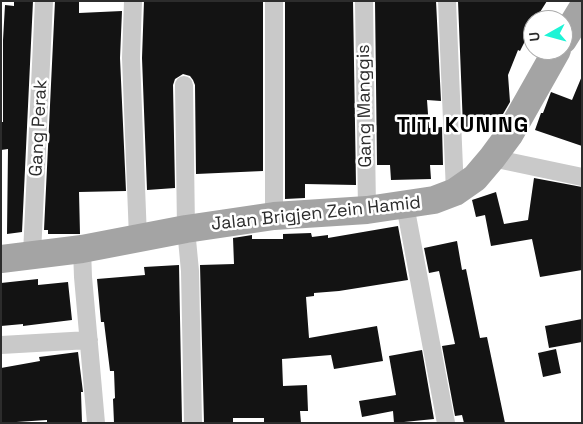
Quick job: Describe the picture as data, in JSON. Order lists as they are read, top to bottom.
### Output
{
  "streets": {
    "main road": ["Jalan Brigjen Zein Hamid"],
    "street": ["Gang Manggis", "Gang Perak"]
  },
  "crossings": [
    ["Gang Manggis", "Jalan Brigjen Zein Hamid"],
    ["Gang Perak", "Jalan Brigjen Zein Hamid"]
  ],
  "districts": ["TITI KUNING"],
  "north": "left"
}
